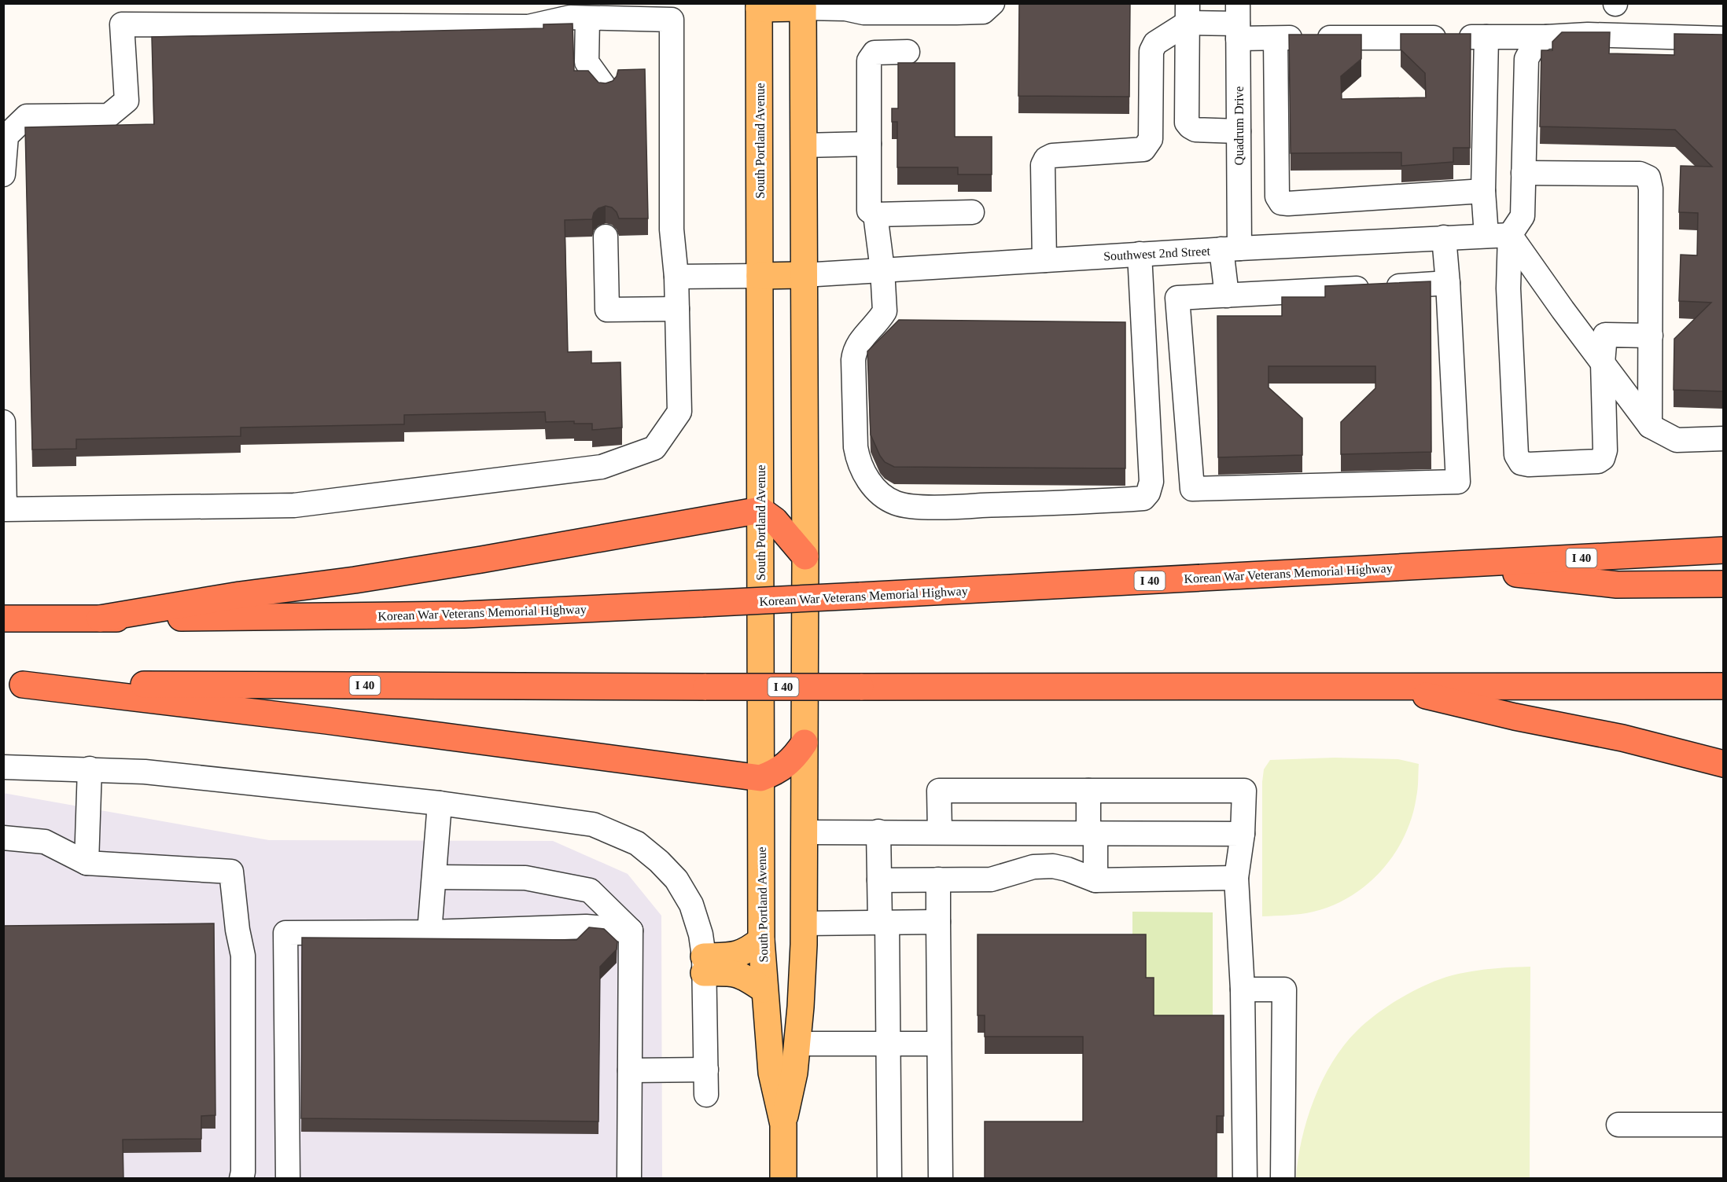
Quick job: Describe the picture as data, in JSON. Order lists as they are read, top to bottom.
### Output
{
  "streets": {
    "highway": ["I 40", "Korean War Veterans Memorial Highway"],
    "main road": ["South Portland Avenue"],
    "street": ["Quadrum Drive", "Southwest 2nd Street"]
  },
  "crossings": [
    ["Quadrum Drive", "Southwest 2nd Street"],
    ["South Portland Avenue", "Southwest 2nd Street"]
  ]
}
